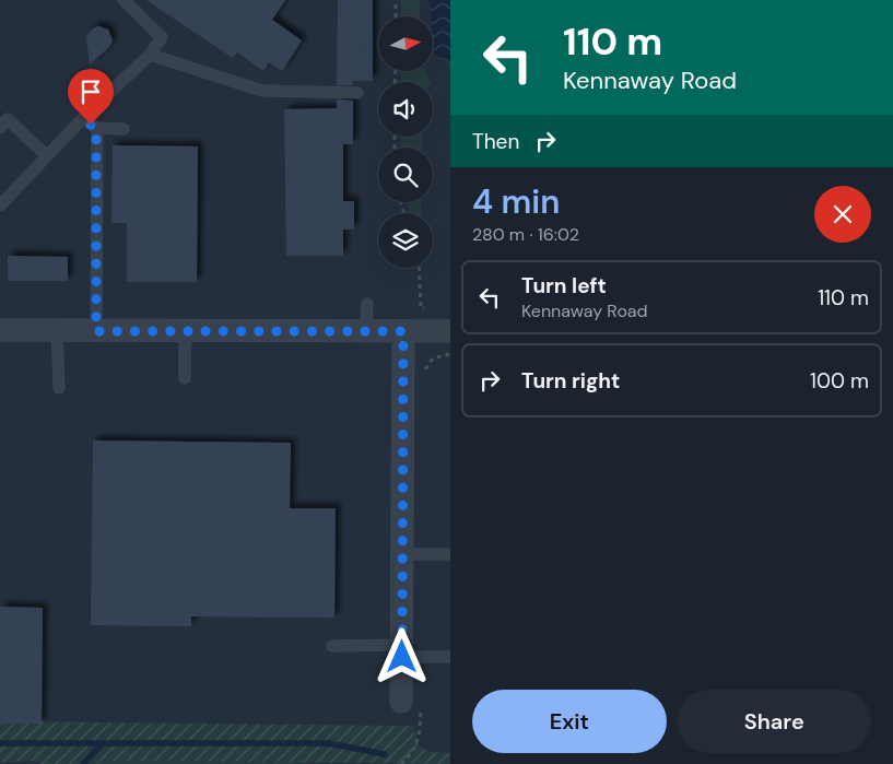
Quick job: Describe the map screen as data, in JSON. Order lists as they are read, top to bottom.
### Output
{
  "north": "right",
  "page": {
    "turn": ["110 m", "Kennaway Road"],
    "then": "Then",
    "heading": ["4 min", "280 m · 16:02"],
    "list": [
      {
        "name": "Turn left",
        "note": "Kennaway Road",
        "value": "110 m"
      },
      {
        "name": "Turn right",
        "value": "100 m"
      }
    ],
    "buttons": ["Exit", "Share"]
  }
}
